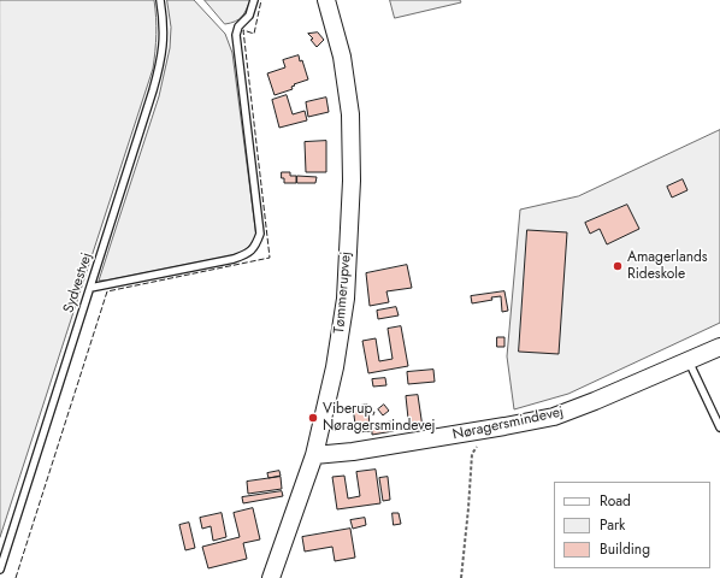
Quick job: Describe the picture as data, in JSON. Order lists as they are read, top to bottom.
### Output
{
  "streets": {
    "street": ["Tømmerupvej", "Nøragersmindevej"],
    "lane": ["Sydvestvej"]
  },
  "crossings": [
    ["Tømmerupvej", "Nøragersmindevej"]
  ],
  "places": ["Amagerlands Rideskole", "Viberup, Nøragersmindevej"],
  "legend": ["Road", "Park", "Building"]
}
